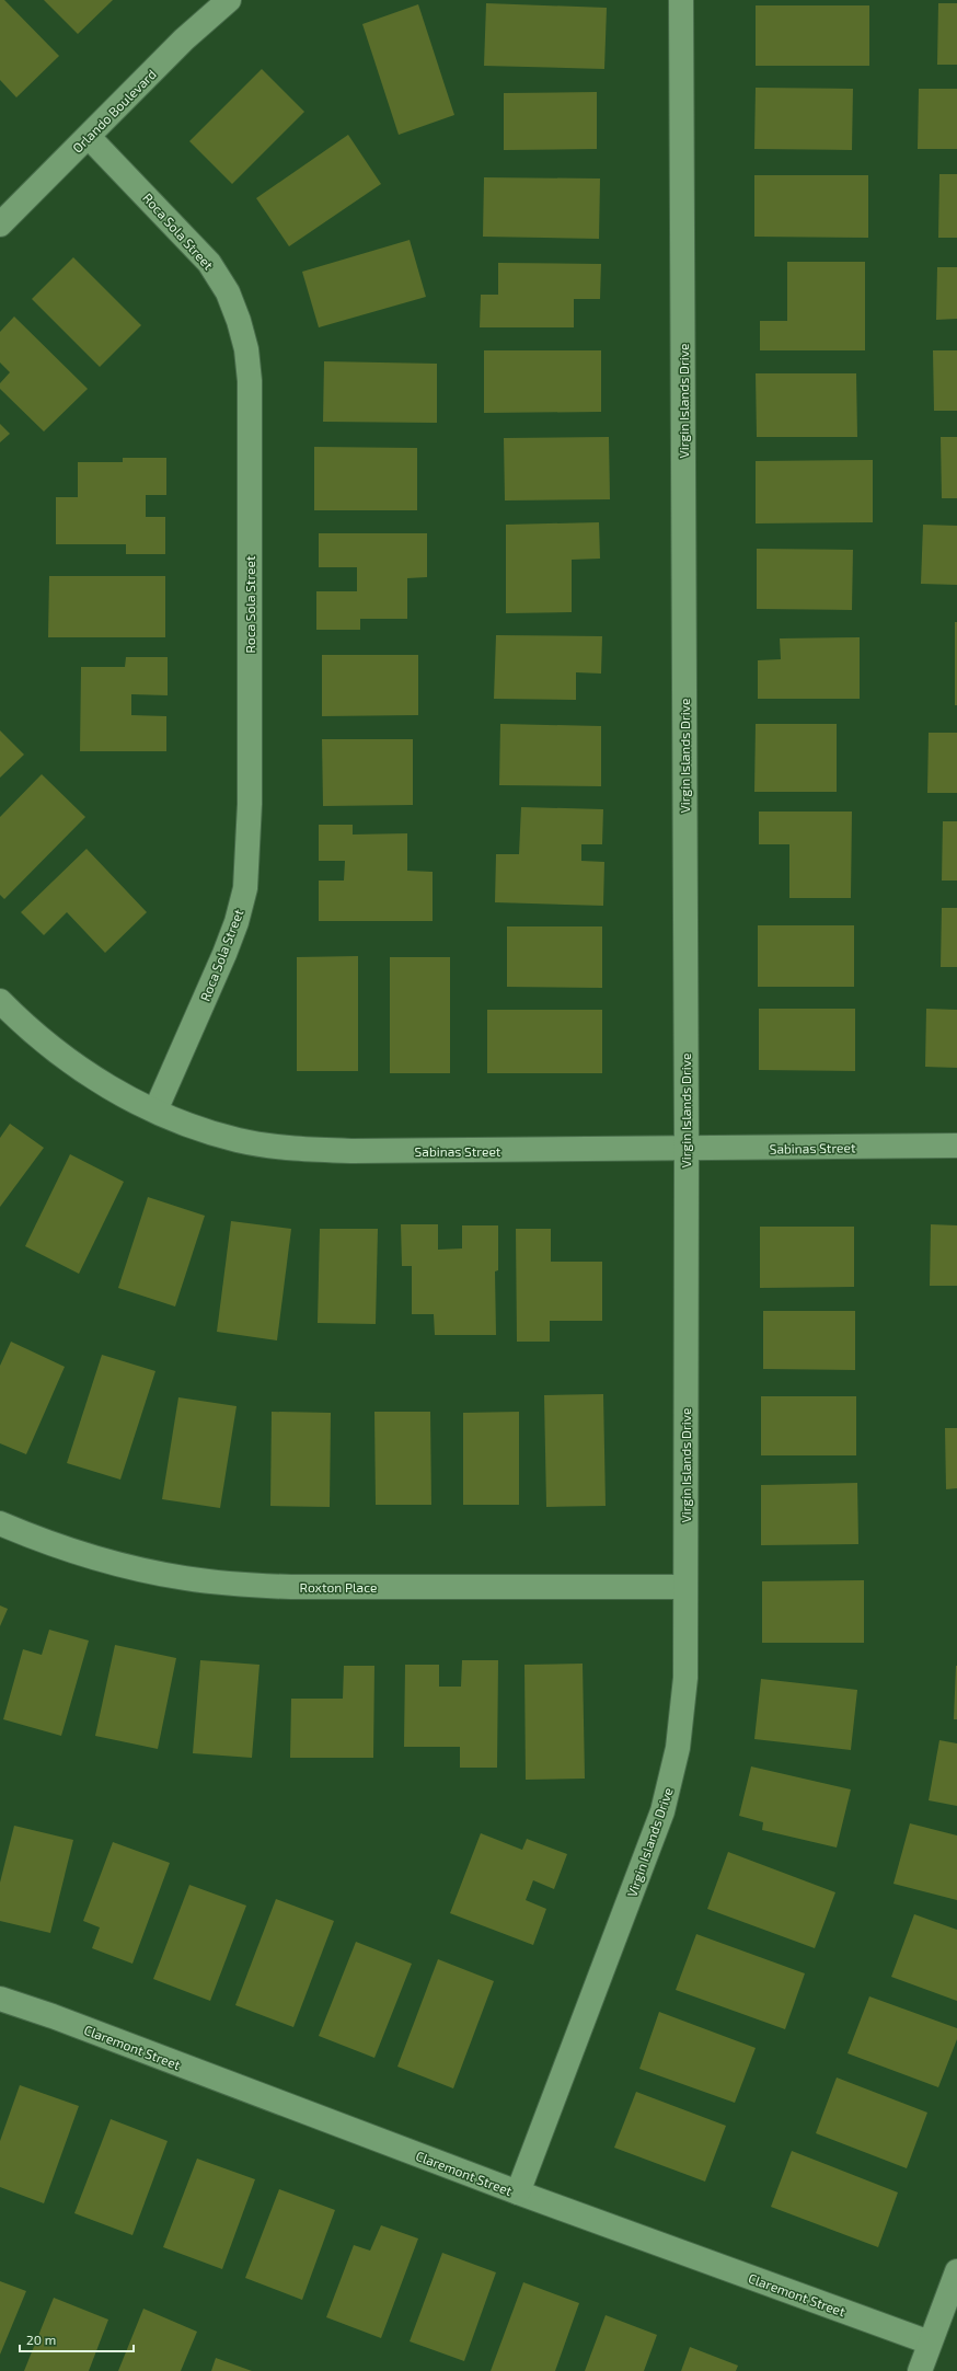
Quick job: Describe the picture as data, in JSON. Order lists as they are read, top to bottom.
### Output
{
  "streets": {
    "street": [
      "Orlando Boulevard",
      "Roca Sola Street",
      "Virgin Islands Drive",
      "Sabinas Street",
      "Roxton Place",
      "Claremont Street"
    ]
  },
  "crossings": [
    ["Orlando Boulevard", "Roca Sola Street"],
    ["Roca Sola Street", "Sabinas Street"],
    ["Virgin Islands Drive", "Sabinas Street"],
    ["Virgin Islands Drive", "Roxton Place"],
    ["Virgin Islands Drive", "Claremont Street"]
  ],
  "scale_bar": "20 m"
}
